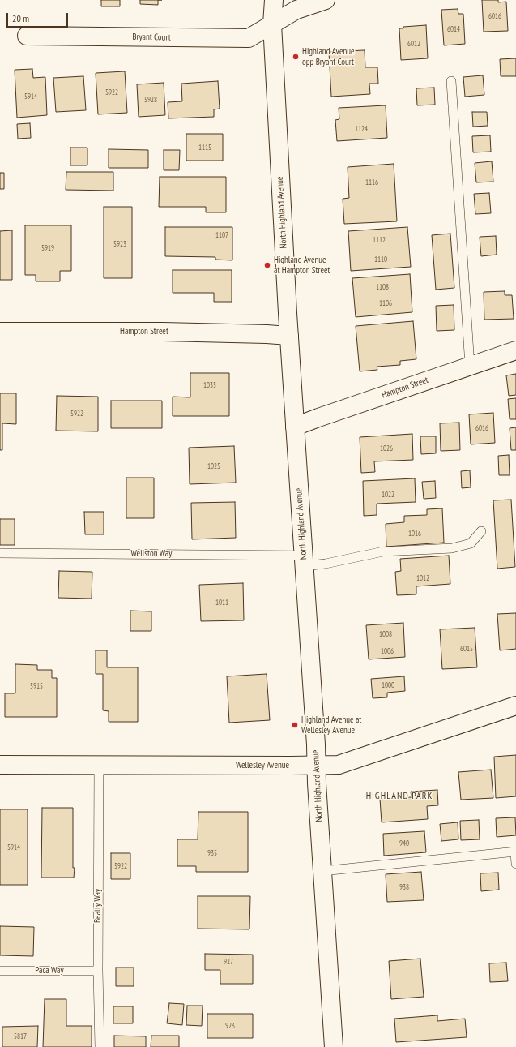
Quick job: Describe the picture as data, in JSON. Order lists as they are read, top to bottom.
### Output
{
  "streets": {
    "street": [
      "Bryant Court",
      "North Highland Avenue",
      "Hampton Street",
      "Wellesley Avenue"
    ],
    "lane": ["Wellston Way", "Beatty Way", "Paca Way"]
  },
  "crossings": [
    ["Bryant Court", "North Highland Avenue"],
    ["North Highland Avenue", "Hampton Street"],
    ["North Highland Avenue", "Wellston Way"],
    ["North Highland Avenue", "Wellesley Avenue"],
    ["Wellesley Avenue", "Beatty Way"],
    ["Beatty Way", "Paca Way"]
  ],
  "districts": ["HIGHLAND PARK"],
  "places": ["Highland Avenue opp Bryant Court", "Highland Avenue at Hampton Street", "Highland Avenue at Wellesley Avenue"],
  "house_numbers": [
    "6016",
    "6014",
    "6012",
    "5922",
    "5914",
    "5928",
    "1124",
    "1115",
    "1116",
    "1107",
    "1112",
    "5923",
    "5919",
    "1110",
    "1108",
    "1106",
    "1035",
    "5922",
    "6016",
    "1026",
    "1025",
    "1022",
    "1016",
    "1012",
    "1011",
    "1008",
    "6015",
    "1006",
    "1000",
    "5915",
    "940",
    "5914",
    "935",
    "5922",
    "938",
    "927",
    "923",
    "5817"
  ],
  "scale_bar": "20 m"
}
